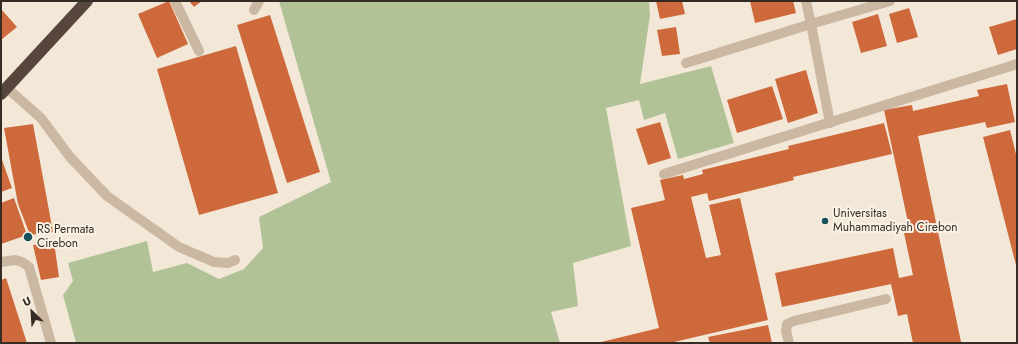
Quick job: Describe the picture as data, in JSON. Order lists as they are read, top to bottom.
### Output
{
  "places": ["Universitas Muhammadiyah Cirebon", "RS Permata Cirebon"],
  "north": "top left"
}
